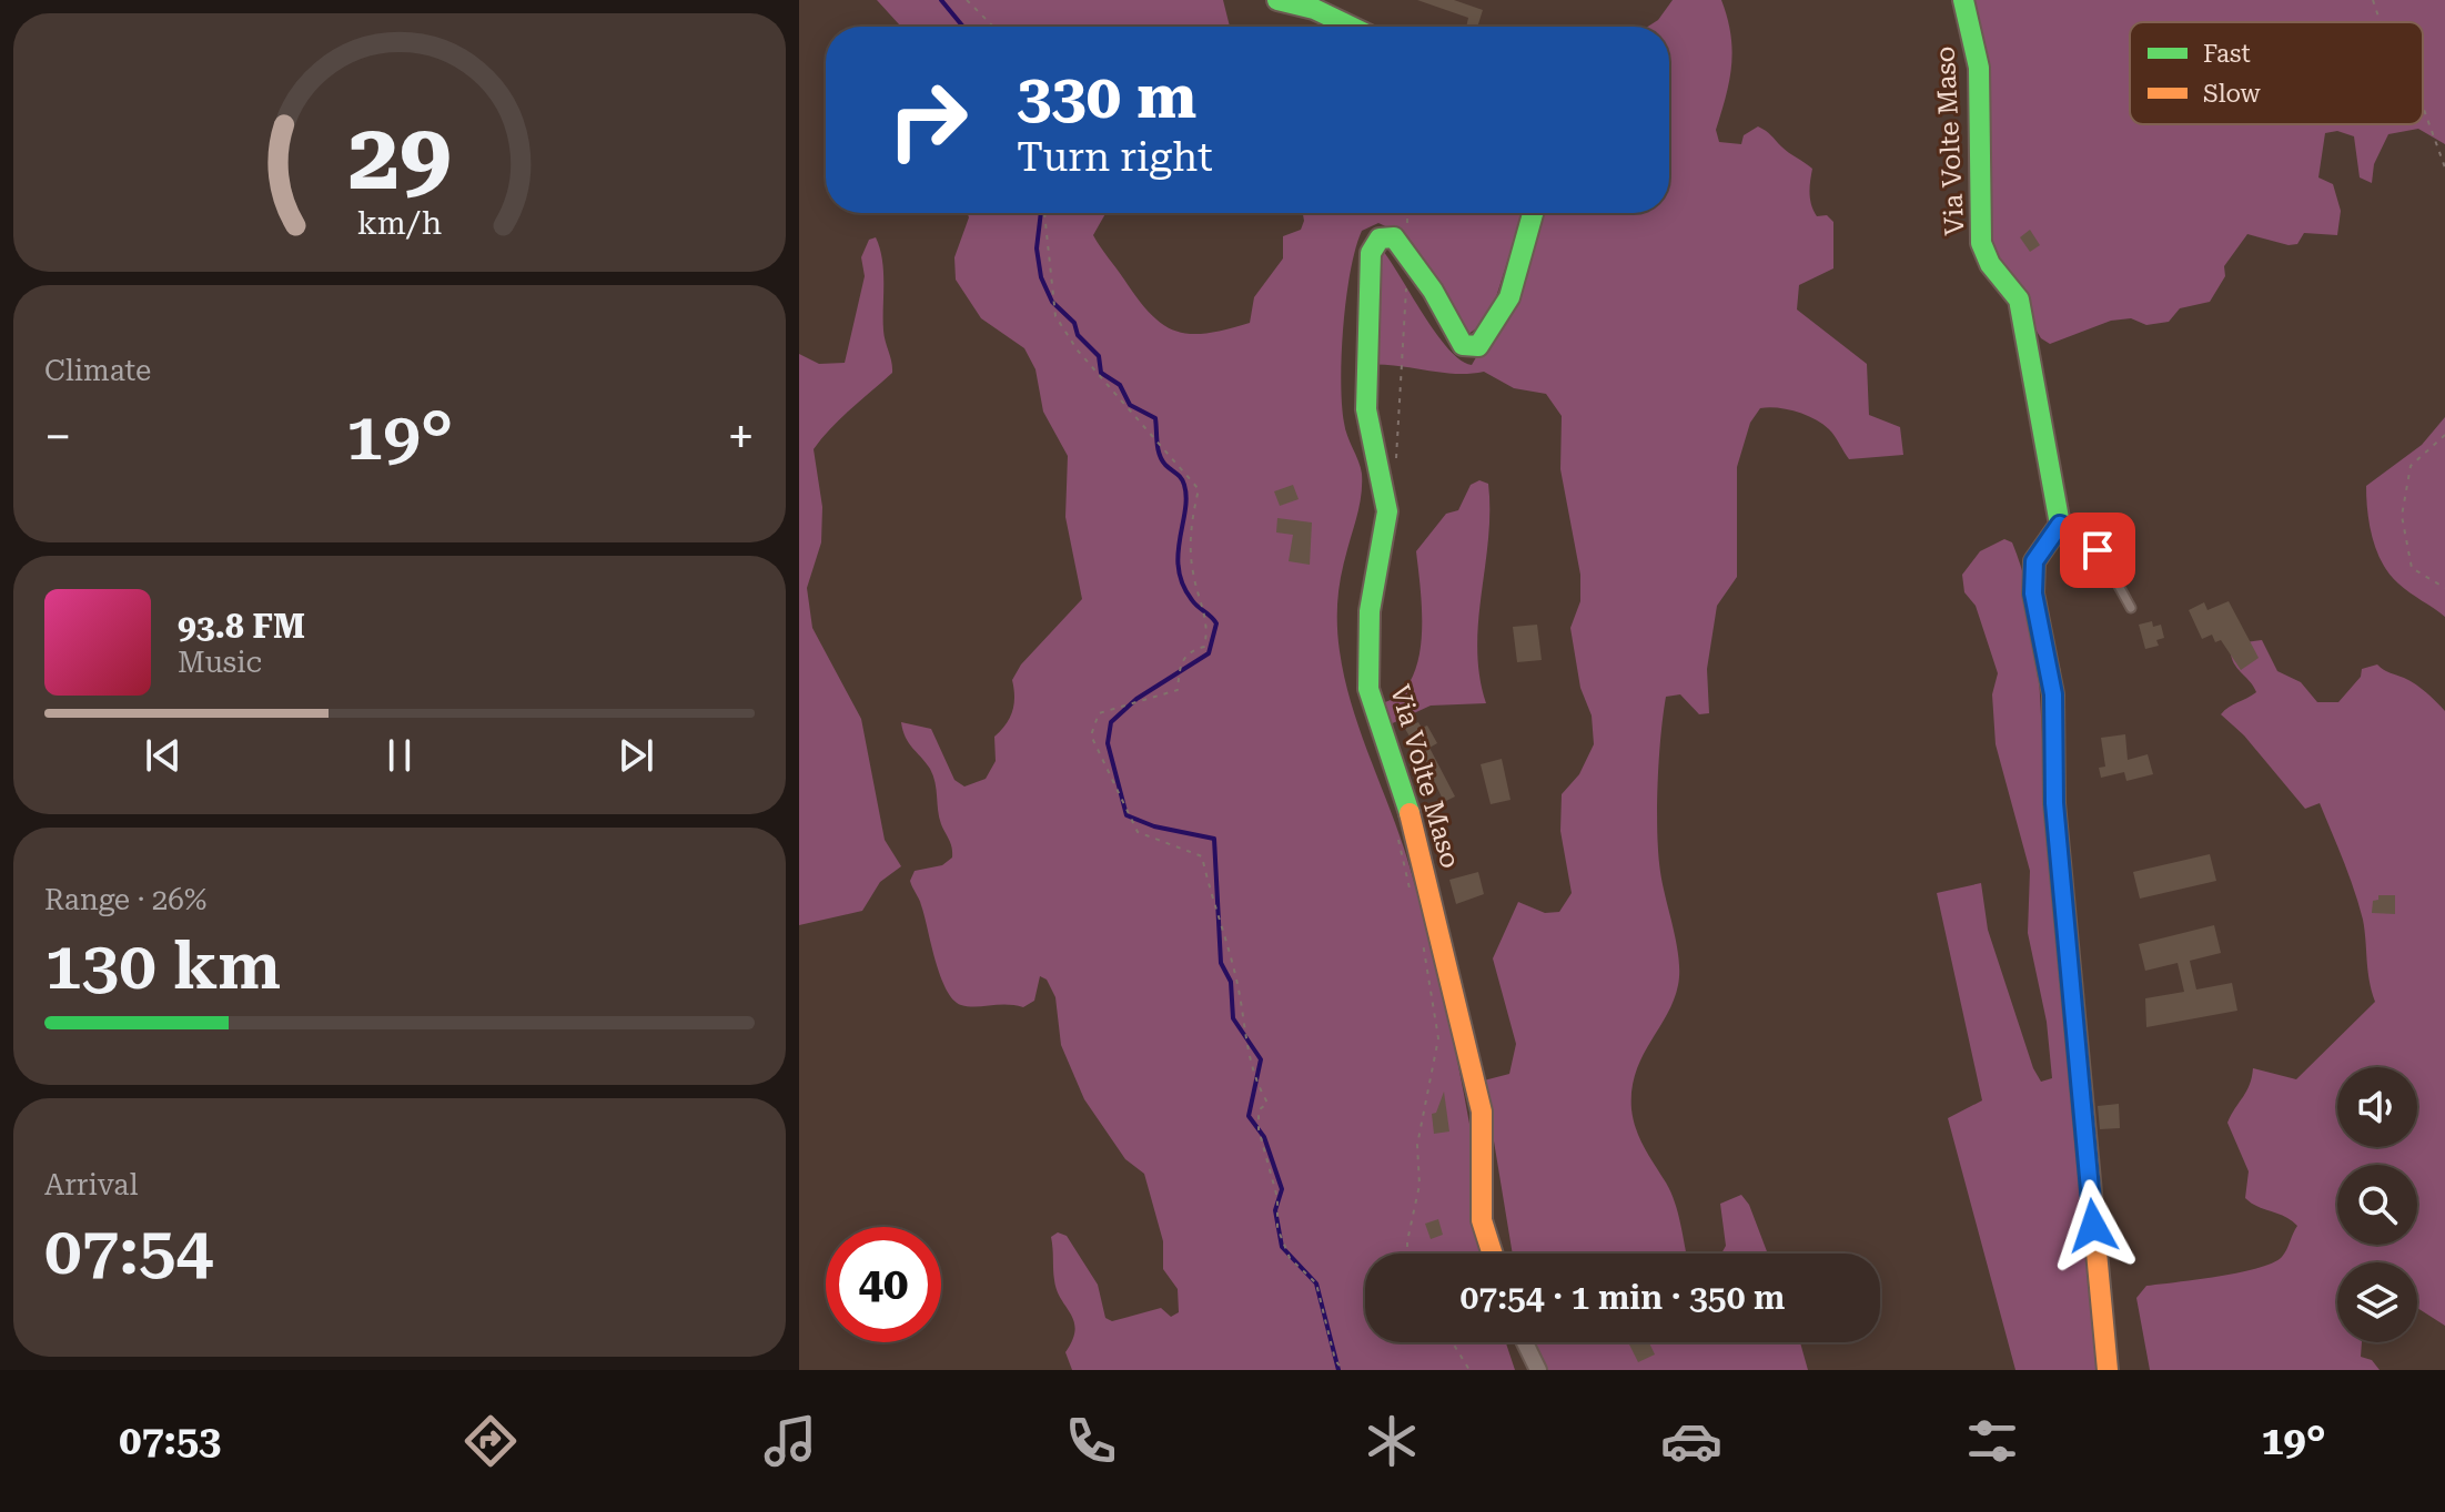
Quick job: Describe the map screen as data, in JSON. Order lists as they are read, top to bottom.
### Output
{
  "streets": {
    "street": ["Via Volte Maso"]
  },
  "legend": ["Fast", "Slow"],
  "page": {
    "turn": ["330 m", "Turn right"],
    "tile": [
      "Climate",
      ["Range · 26%", "130 km"],
      ["Arrival", "07:54"]
    ],
    "heat": ["−", "19°", "+"],
    "song": ["93.8 FM", "Music"],
    "limit": "40",
    "trip": "07:54 · 1 min · 350 m",
    "tabs": ["07:53", "19°"],
    "gauge": ["29", "km/h"]
  }
}
